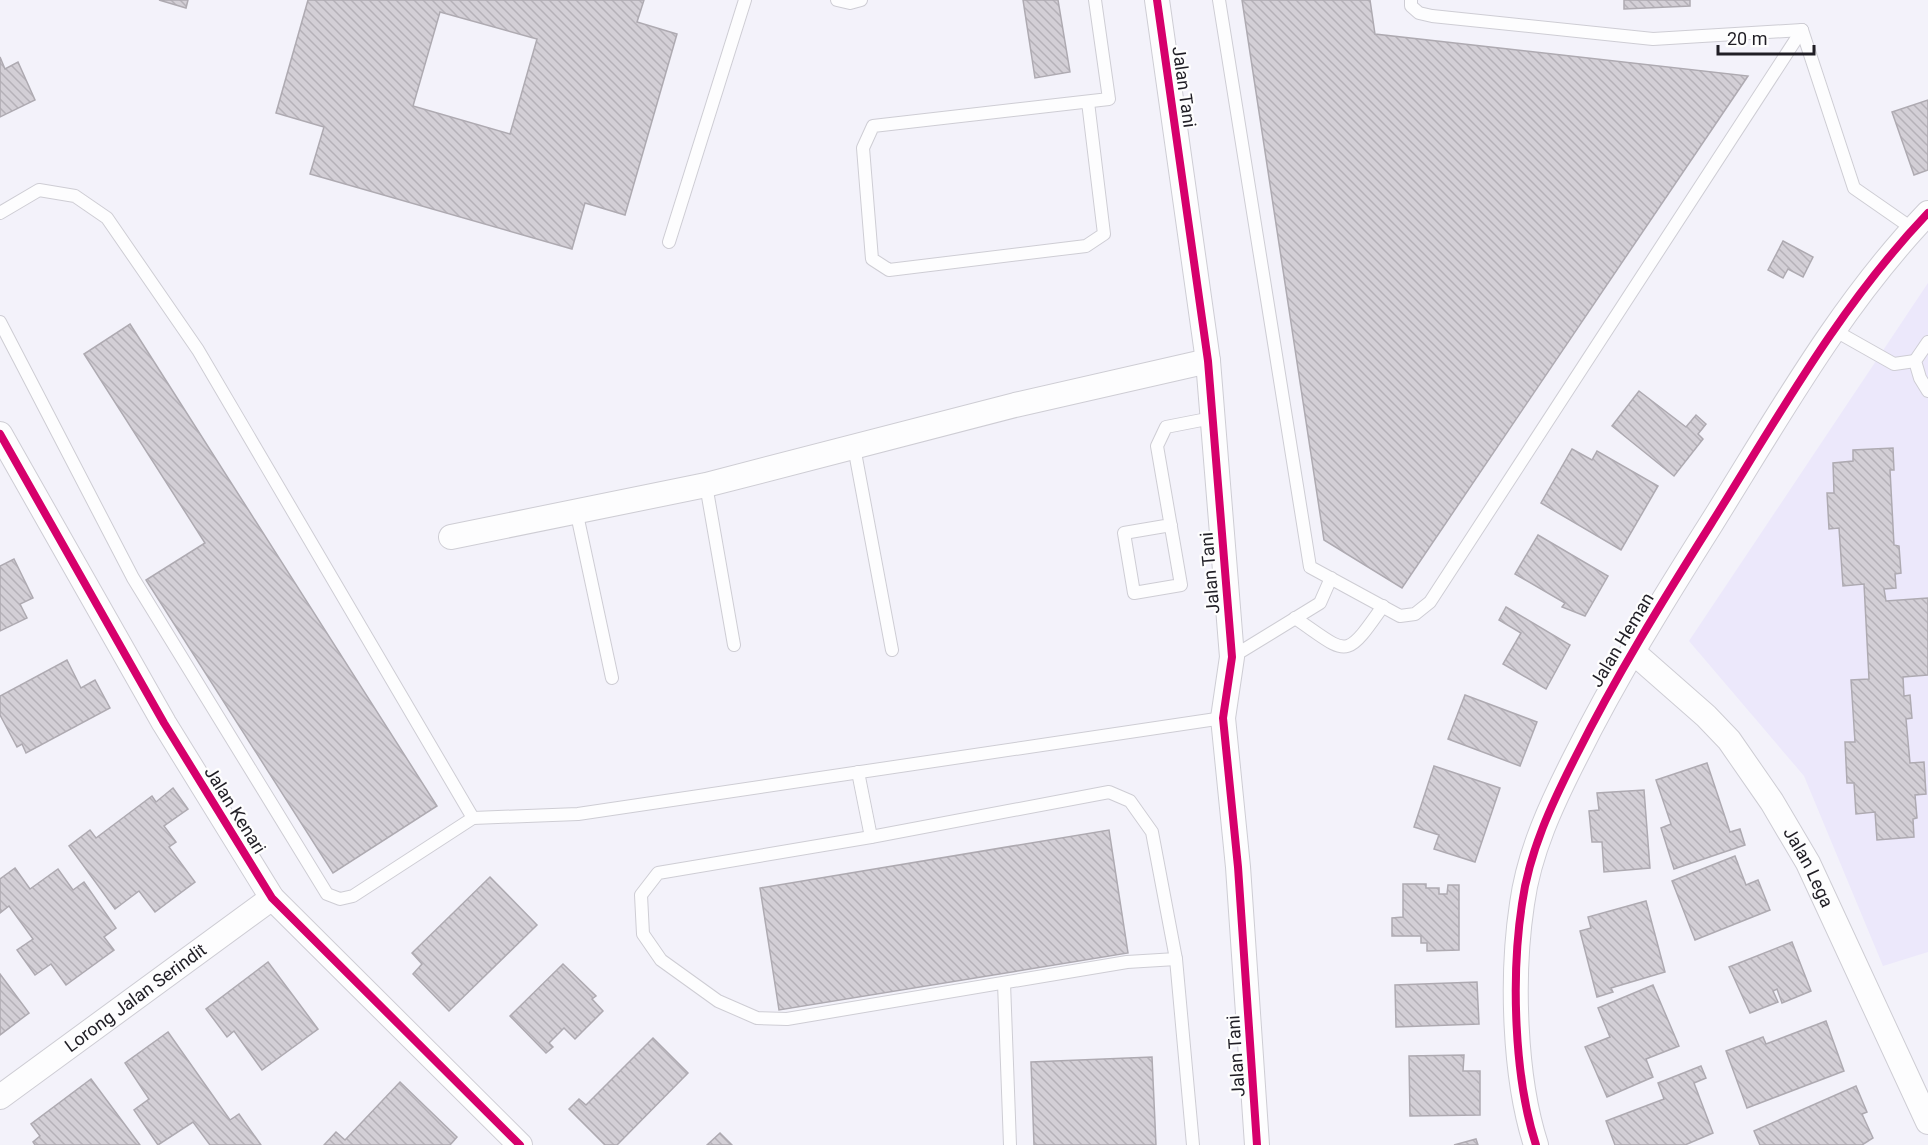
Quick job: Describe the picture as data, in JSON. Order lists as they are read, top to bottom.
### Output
{
  "streets": {
    "street": [
      "Jalan Tani",
      "Jalan Heman",
      "Jalan Kenari",
      "Jalan Lega",
      "Lorong Jalan Serindit"
    ]
  },
  "crossings": [
    ["Jalan Heman", "Jalan Lega"],
    ["Jalan Kenari", "Lorong Jalan Serindit"]
  ],
  "scale_bar": "20 m"
}
